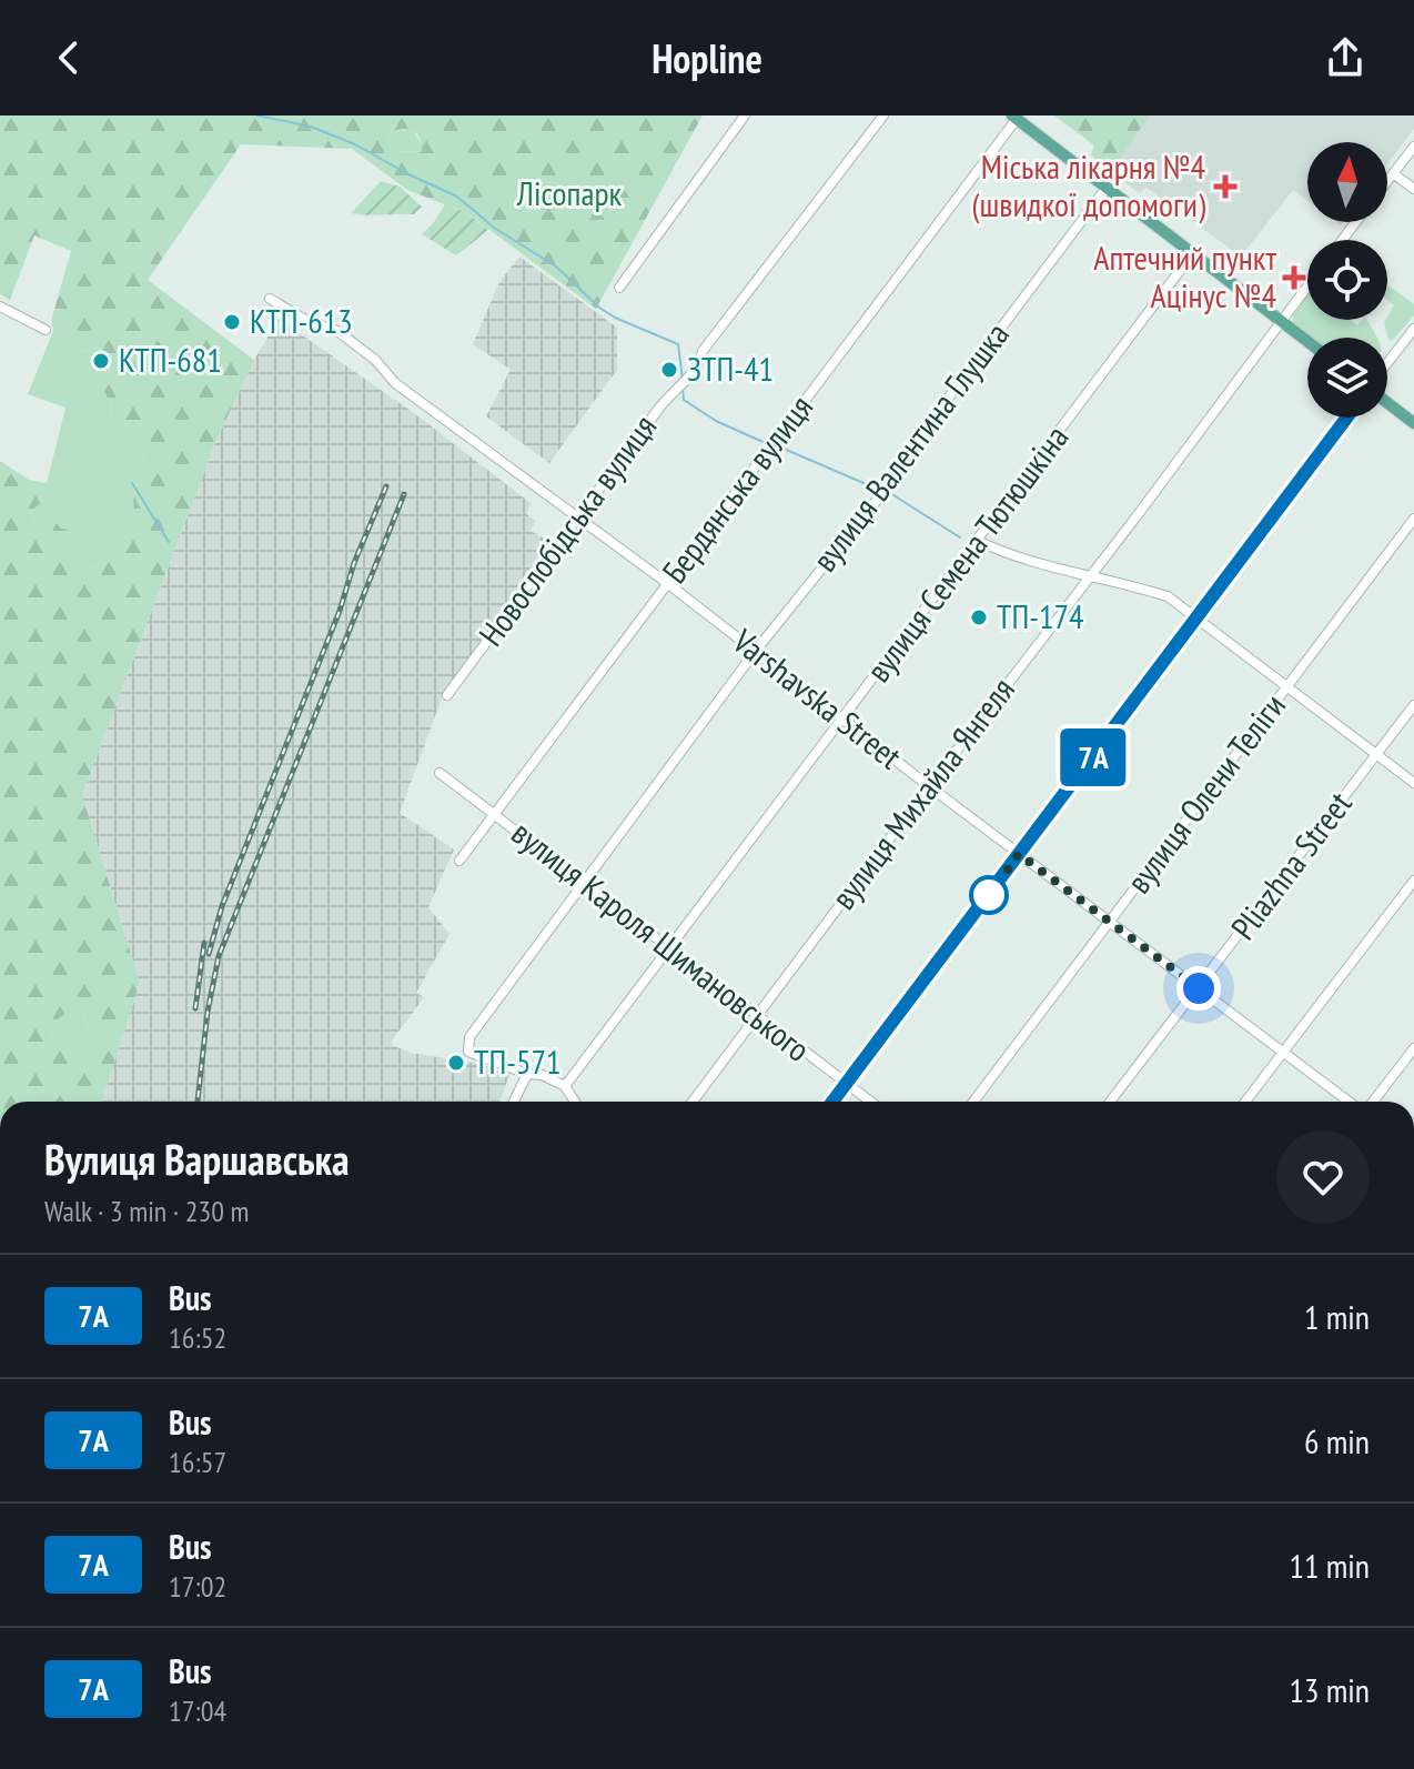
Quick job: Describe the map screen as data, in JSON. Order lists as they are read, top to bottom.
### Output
{
  "streets": {
    "street": [
      "вулиця Валентина Глушка",
      "Бердянська вулиця",
      "Новослобідська вулиця",
      "вулиця Семена Тютюшкіна",
      "Varshavska Street",
      "вулиця Михайла Янгеля",
      "вулиця Олени Теліги",
      "Pliazhna Street",
      "вулиця Кароля Шимановського"
    ]
  },
  "crossings": [
    ["вулиця Валентина Глушка", "Varshavska Street"],
    ["вулиця Валентина Глушка", "вулиця Кароля Шимановського"],
    ["Бердянська вулиця", "Varshavska Street"],
    ["Бердянська вулиця", "вулиця Кароля Шимановського"],
    ["Новослобідська вулиця", "Varshavska Street"],
    ["вулиця Семена Тютюшкіна", "Varshavska Street"],
    ["вулиця Семена Тютюшкіна", "вулиця Кароля Шимановського"],
    ["Varshavska Street", "вулиця Михайла Янгеля"],
    ["Varshavska Street", "вулиця Олени Теліги"],
    ["Varshavska Street", "Pliazhna Street"],
    ["вулиця Михайла Янгеля", "вулиця Кароля Шимановського"]
  ],
  "parks": ["Лісопарк"],
  "places": {
    "health": ["Міська лікарня №4 (швидкої допомоги)", "Аптечний пункт Ацінус №4"],
    "other": [
      "КТП-613",
      "КТП-681",
      "ЗТП-41",
      "ТП-174",
      "ТП-571"
    ]
  },
  "lines": ["bus line 7А"],
  "north": "top",
  "page": {
    "header": "Hopline",
    "on_map": "7А",
    "heading": ["Вулиця Варшавська", "Walk · 3 min · 230 m"],
    "list": [
      {
        "mark": "7А",
        "name": "Bus",
        "note": "16:52",
        "value": "1 min"
      },
      {
        "mark": "7А",
        "name": "Bus",
        "note": "16:57",
        "value": "6 min"
      },
      {
        "mark": "7А",
        "name": "Bus",
        "note": "17:02",
        "value": "11 min"
      },
      {
        "mark": "7А",
        "name": "Bus",
        "note": "17:04",
        "value": "13 min"
      }
    ]
  }
}
